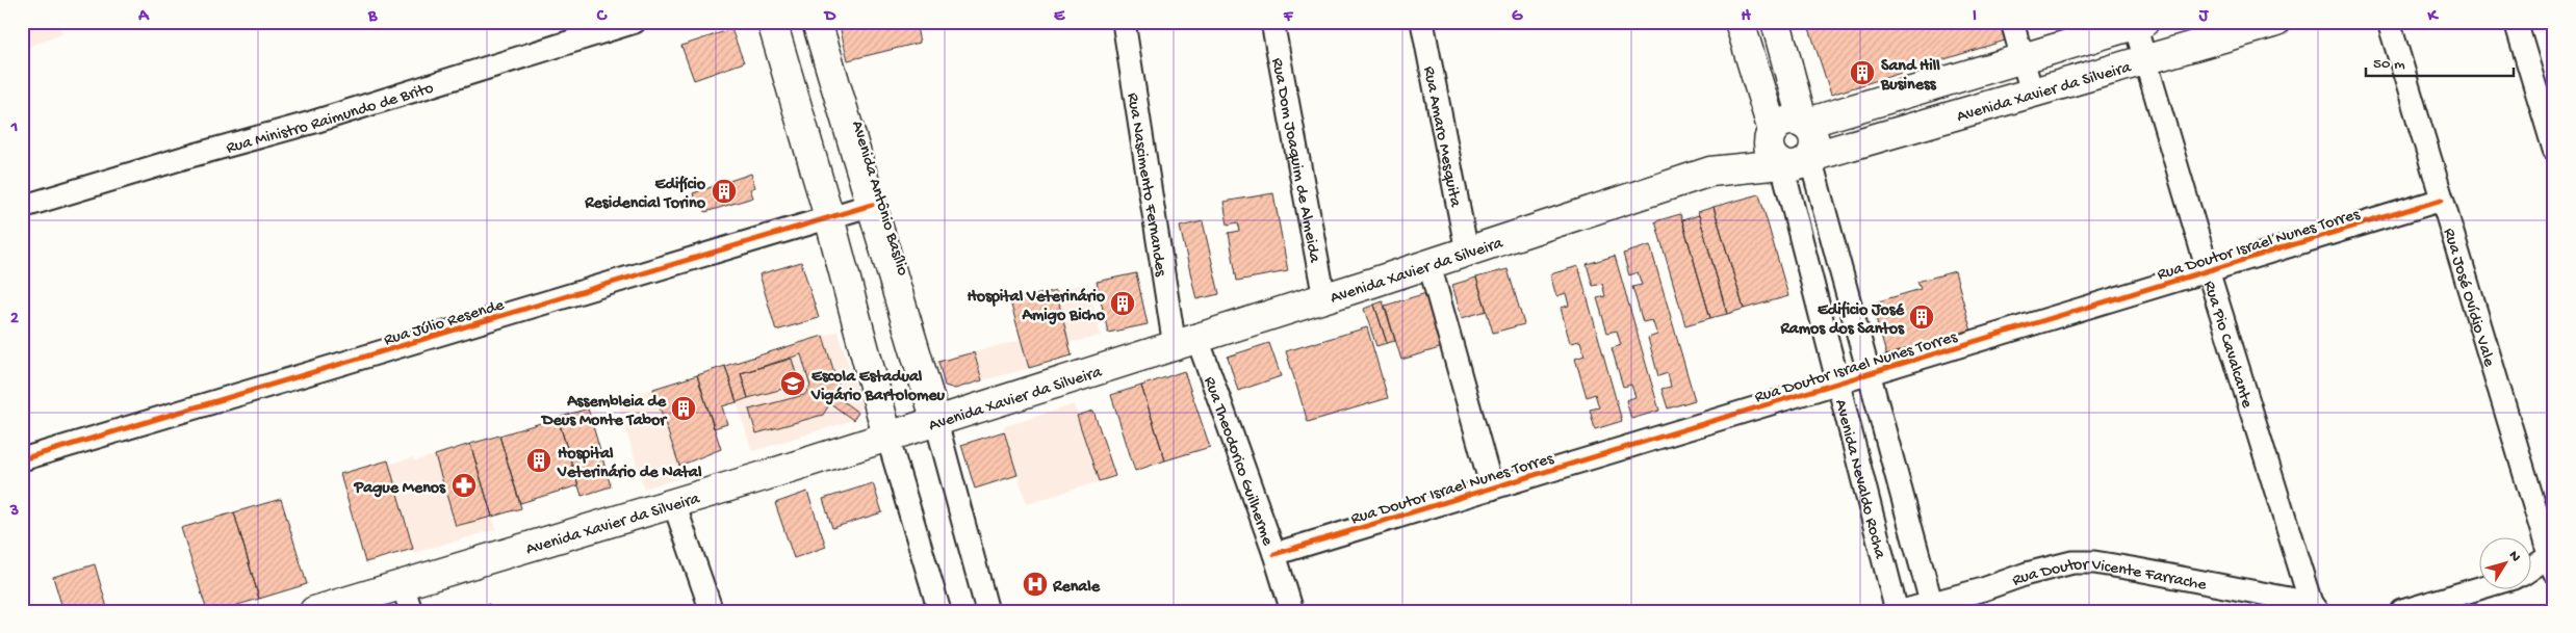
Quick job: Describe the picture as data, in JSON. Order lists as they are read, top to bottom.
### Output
{
  "streets": {
    "main road": ["Avenida Xavier da Silveira", "Avenida Antônio Basílio"],
    "street": [
      "Rua Ministro Raimundo de Brito",
      "Rua Amaro Mesquita",
      "Rua Dom Joaquim de Almeida",
      "Rua Nascimento Fernandes",
      "Rua Doutor Israel Nunes Torres",
      "Rua José Ovídio Vale",
      "Rua Júlio Resende",
      "Rua Pio Cavalcante",
      "Rua Theodorico Guilherme",
      "Avenida Nevaldo Rocha",
      "Rua Doutor Vicente Farrache"
    ]
  },
  "crossings": [
    ["Avenida Xavier da Silveira", "Rua Amaro Mesquita"],
    ["Avenida Xavier da Silveira", "Rua Dom Joaquim de Almeida"],
    ["Avenida Xavier da Silveira", "Rua Nascimento Fernandes"],
    ["Avenida Xavier da Silveira", "Avenida Antônio Basílio"],
    ["Avenida Xavier da Silveira", "Rua Pio Cavalcante"],
    ["Avenida Xavier da Silveira", "Rua Theodorico Guilherme"],
    ["Avenida Xavier da Silveira", "Avenida Nevaldo Rocha"],
    ["Rua Nascimento Fernandes", "Rua Theodorico Guilherme"],
    ["Avenida Antônio Basílio", "Rua Júlio Resende"],
    ["Rua Doutor Israel Nunes Torres", "Rua José Ovídio Vale"],
    ["Rua Doutor Israel Nunes Torres", "Rua Pio Cavalcante"],
    ["Rua Doutor Israel Nunes Torres", "Rua Theodorico Guilherme"],
    ["Rua Doutor Israel Nunes Torres", "Avenida Nevaldo Rocha"],
    ["Rua Pio Cavalcante", "Rua Doutor Vicente Farrache"],
    ["Avenida Nevaldo Rocha", "Rua Doutor Vicente Farrache"]
  ],
  "places": {
    "building": [
      "Sand Hill Business",
      "Edifício Residencial Torino",
      "Hospital Veterinário Amigo Bicho",
      "Edificio José Ramos dos Santos",
      "Assembleia de Deus Monte Tabor",
      "Hospital Veterinário de Natal"
    ],
    "school or university": ["Escola Estadual Vigário Bartolomeu"],
    "pharmacy": ["Pague Menos"],
    "hospital": ["Renale"]
  },
  "scale_bar": "50 m",
  "north": "top right",
  "grid": {
    "columns": [
      "A",
      "B",
      "C",
      "D",
      "E",
      "F",
      "G",
      "H",
      "I",
      "J",
      "K"
    ],
    "rows": ["1", "2", "3"]
  }
}
